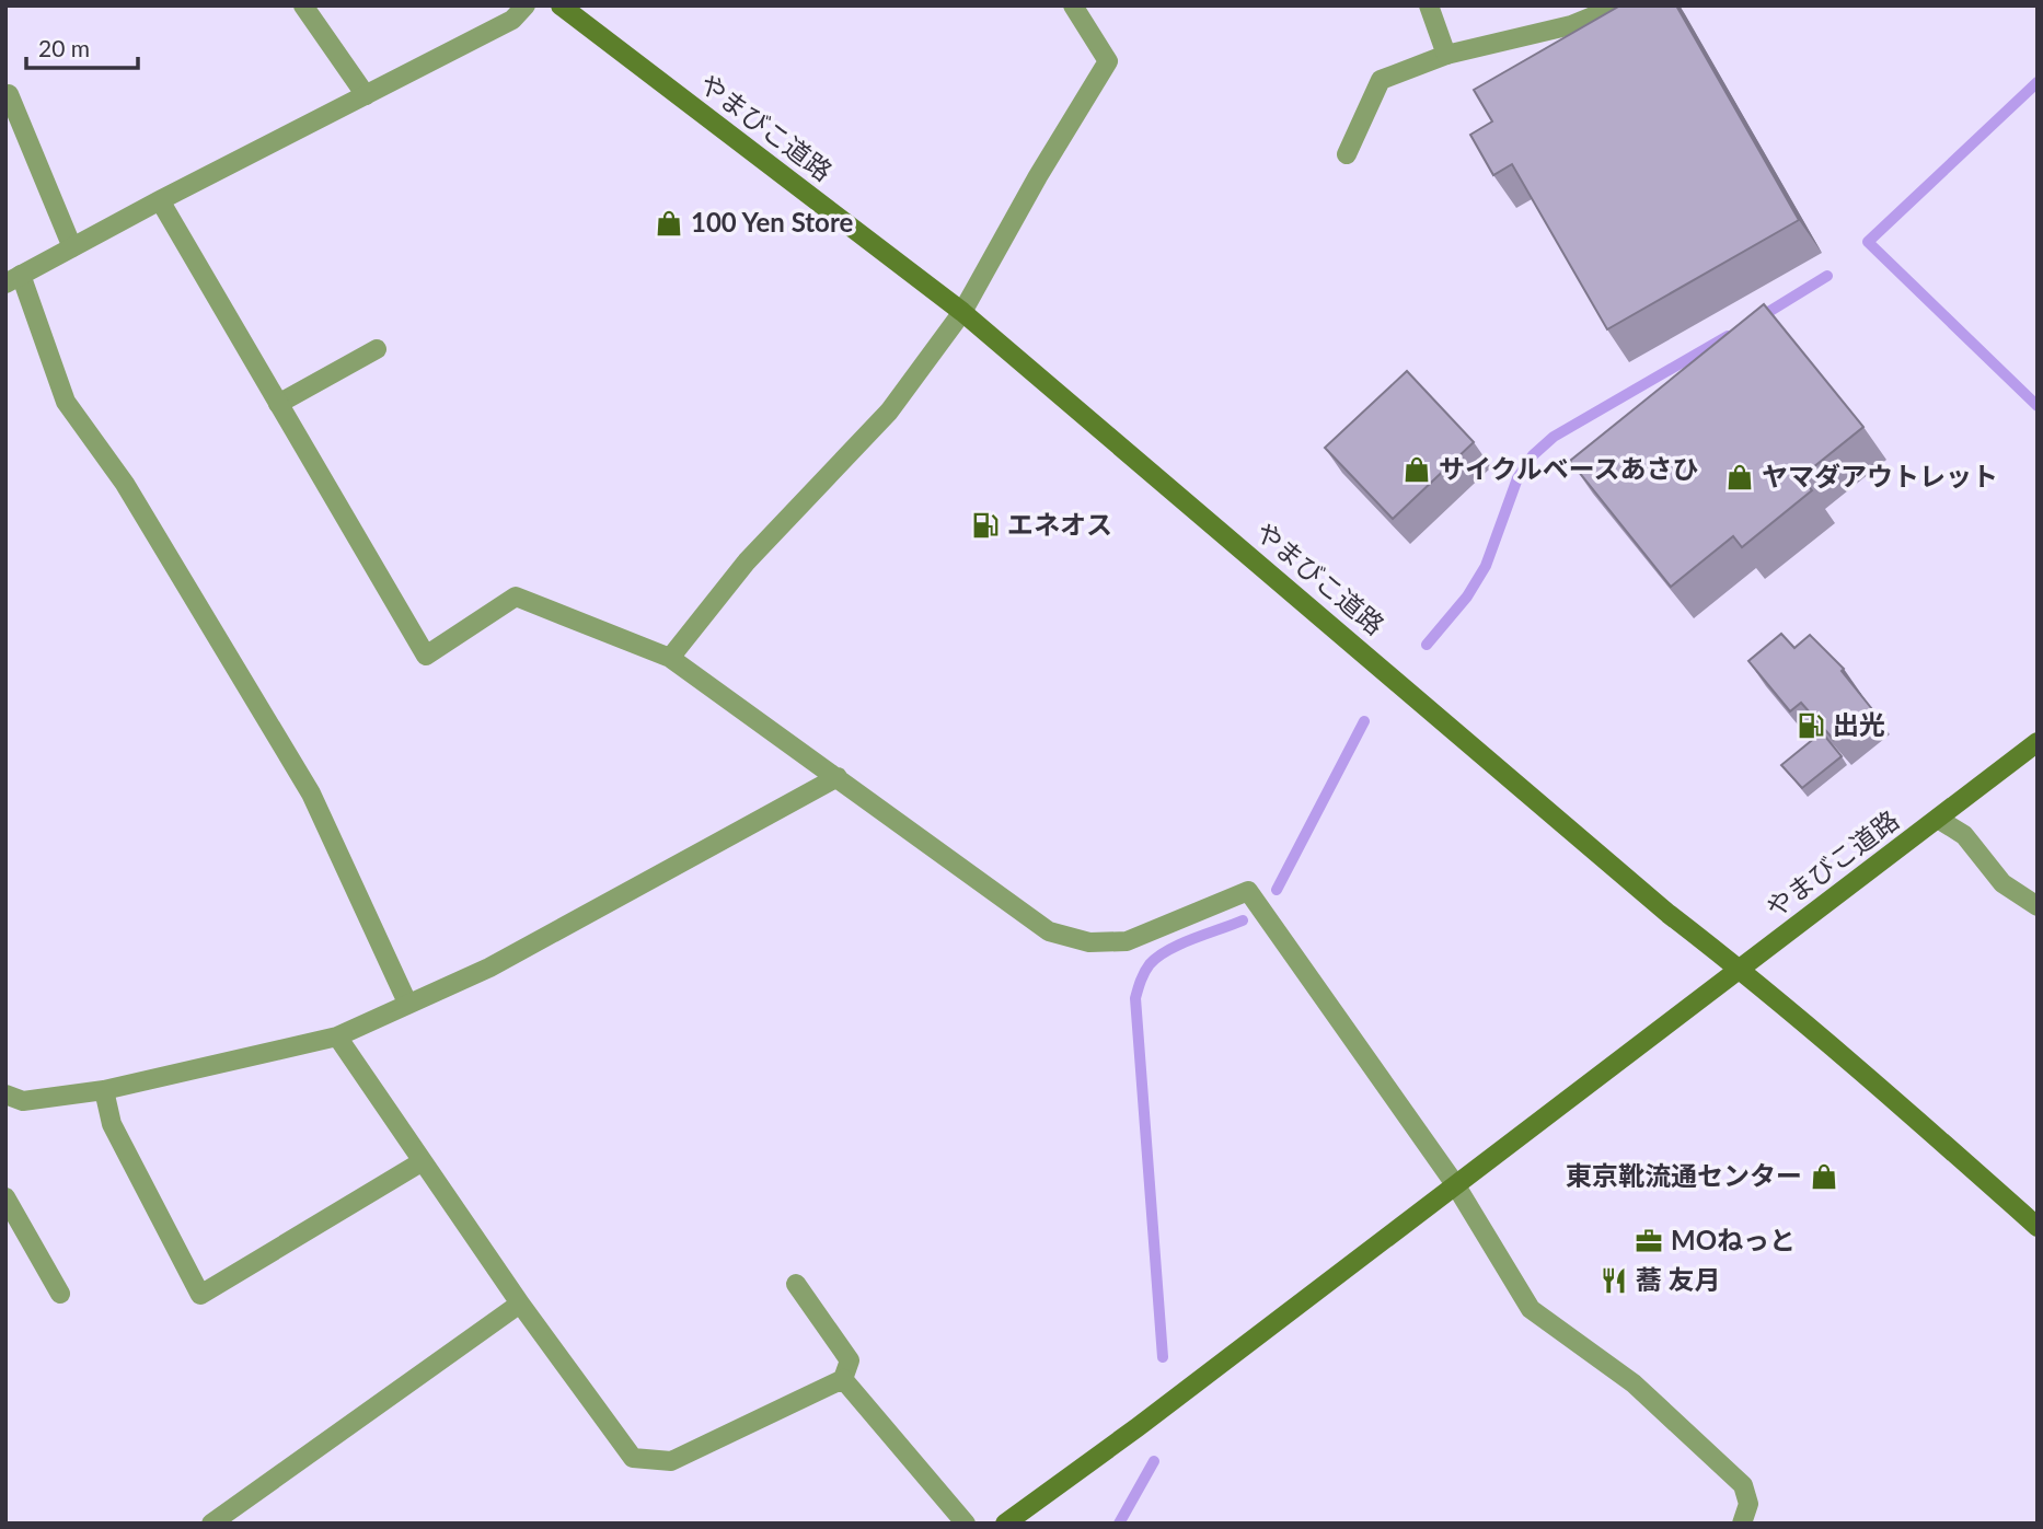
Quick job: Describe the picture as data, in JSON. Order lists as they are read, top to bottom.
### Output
{
  "streets": {
    "street": ["やまびこ道路"]
  },
  "places": {
    "shop": [
      "100 Yen Store",
      "サイクルベースあさひ",
      "ヤマダアウトレット",
      "東京靴流通センター"
    ],
    "fuel station": ["エネオス", "出光"],
    "office": ["MOねっと"],
    "restaurant": ["蕎 友月"]
  },
  "scale_bar": "20 m"
}
